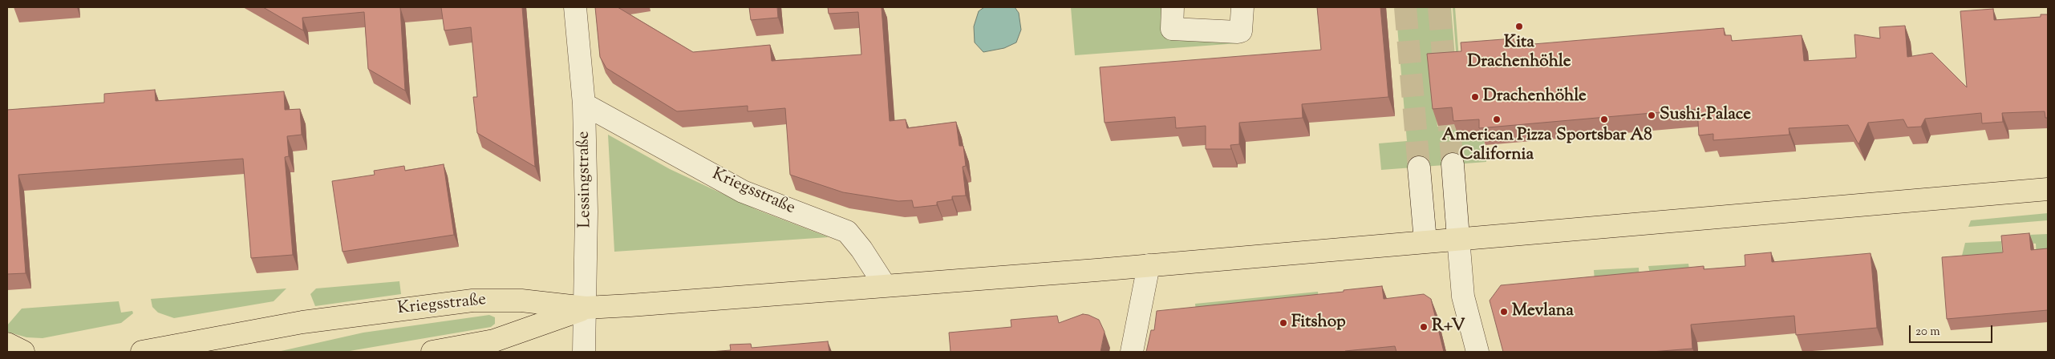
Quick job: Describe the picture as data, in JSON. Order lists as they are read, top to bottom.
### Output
{
  "streets": {
    "main road": ["Kriegsstraße"],
    "street": ["Lessingstraße"]
  },
  "crossings": [
    ["Lessingstraße", "Kriegsstraße"]
  ],
  "places": [
    "Kita Drachenhöhle",
    "Drachenhöhle",
    "Sushi-Palace",
    "American Pizza California",
    "Sportsbar A8",
    "Mevlana",
    "Fitshop",
    "R+V"
  ],
  "scale_bar": "20 m"
}
